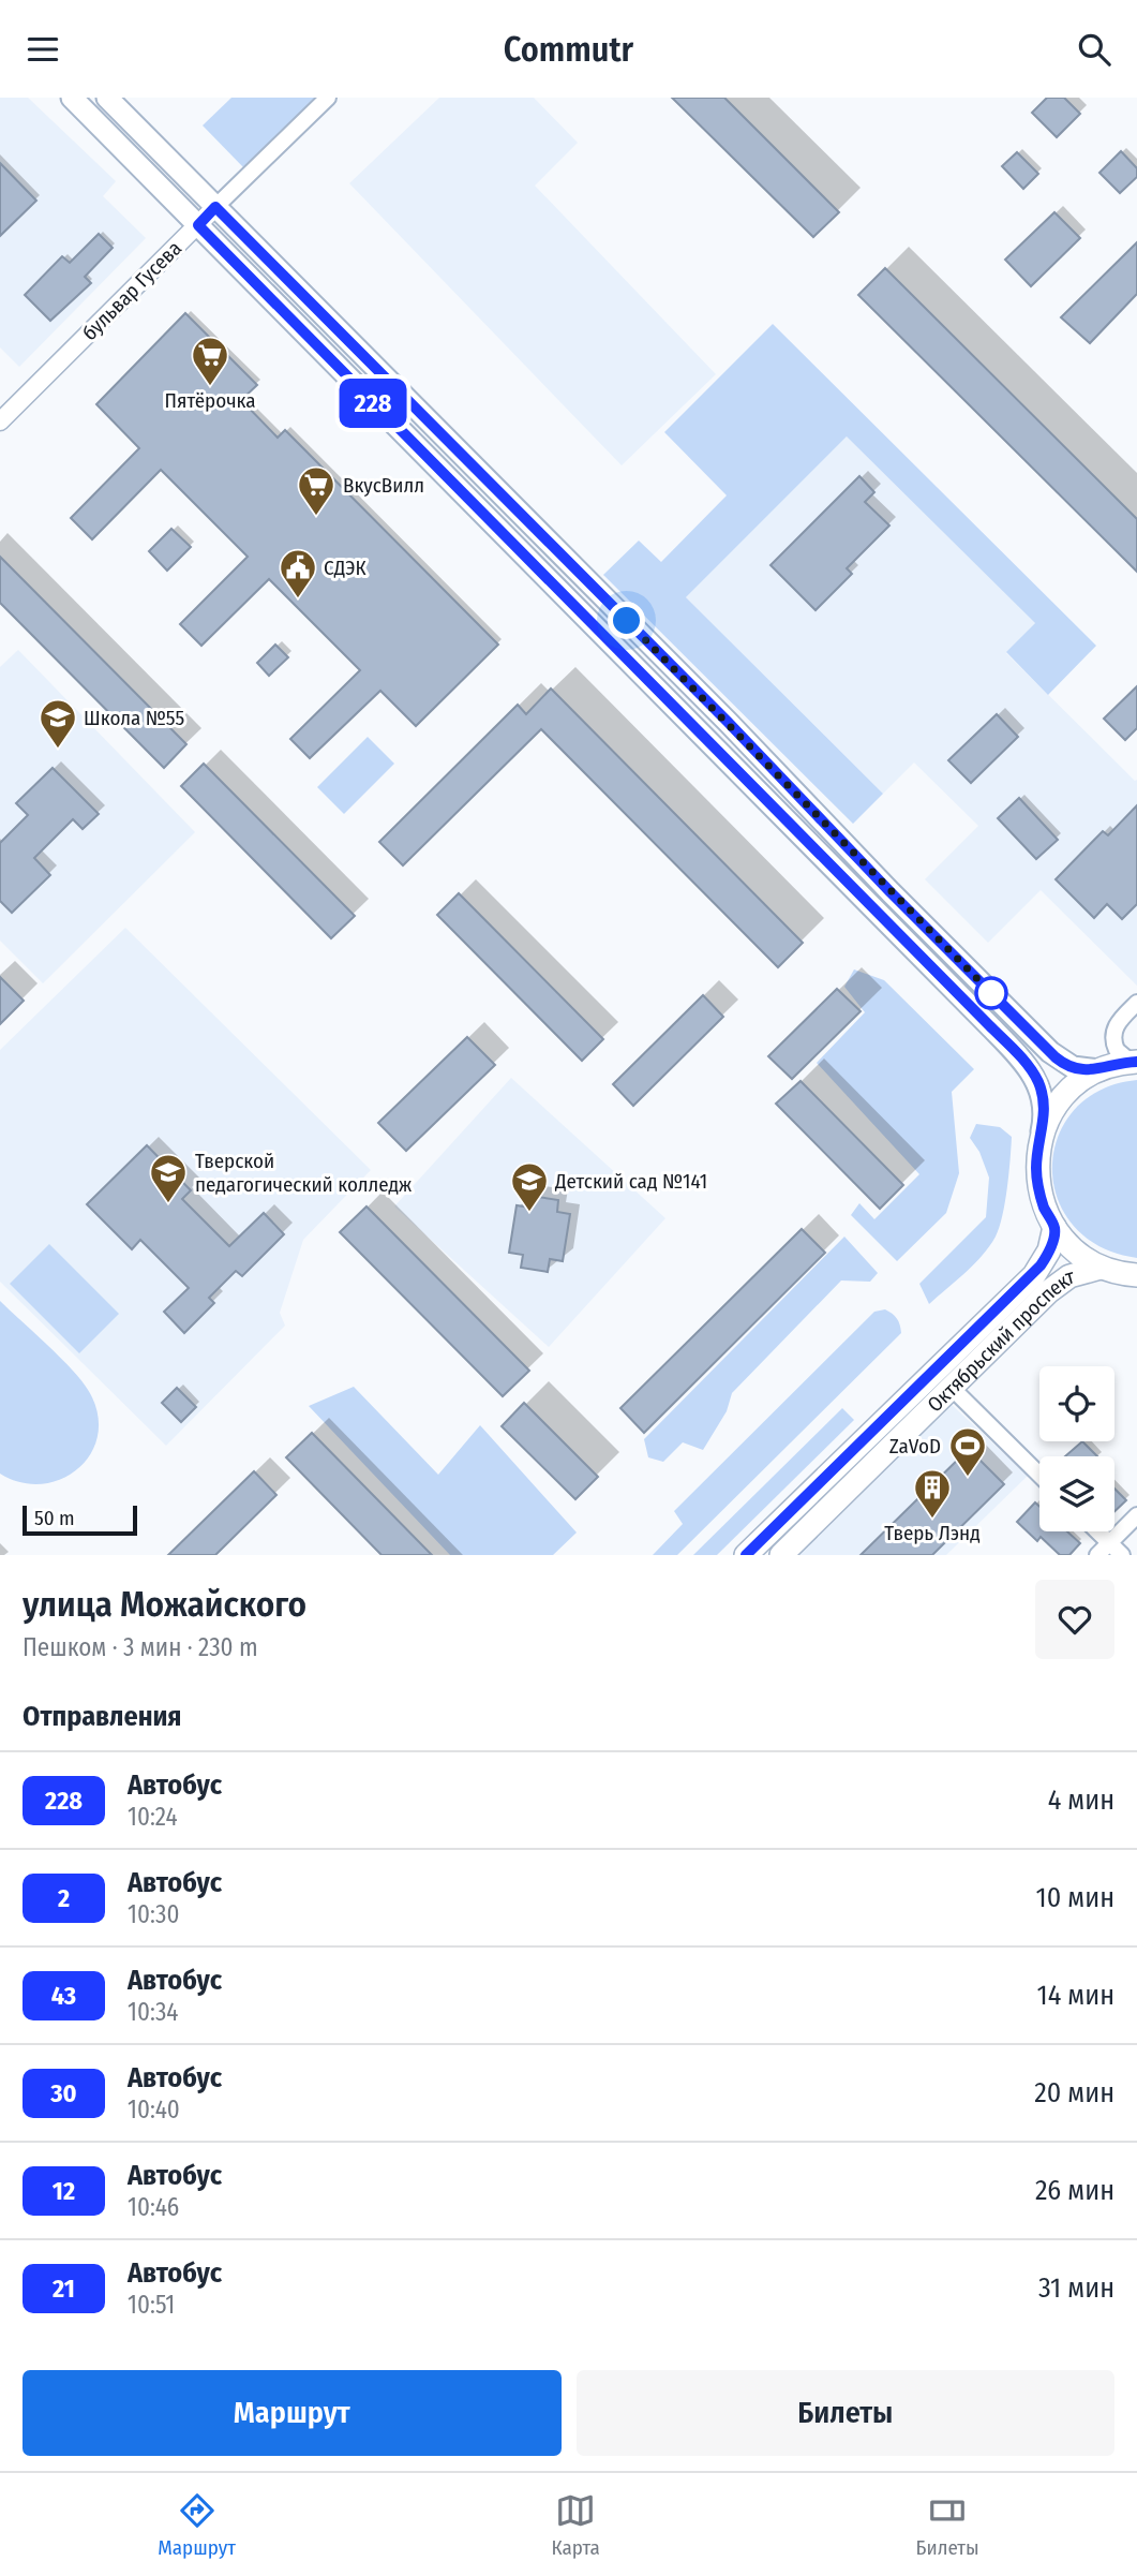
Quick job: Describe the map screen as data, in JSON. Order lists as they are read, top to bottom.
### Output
{
  "streets": {
    "main road": ["Октябрьский проспект"],
    "street": ["бульвар Гусева"]
  },
  "places": {
    "supermarket": ["Пятёрочка", "ВкусВилл"],
    "public building": ["СДЭК"],
    "school or university": ["Школа №55", "Тверской педагогический колледж", "Детский сад №141"],
    "sports": ["ZaVoD"],
    "building": ["Тверь Лэнд"]
  },
  "lines": ["bus line 228"],
  "scale_bar": "50 m",
  "page": {
    "header": "Commutr",
    "on_map": "228",
    "scale": "50 m",
    "heading": [
      ["улица Можайского", "Пешком · 3 мин · 230 m"],
      "Отправления"
    ],
    "list": [
      {
        "mark": "228",
        "name": "Автобус",
        "note": "10:24",
        "value": "4 мин"
      },
      {
        "mark": "2",
        "name": "Автобус",
        "note": "10:30",
        "value": "10 мин"
      },
      {
        "mark": "43",
        "name": "Автобус",
        "note": "10:34",
        "value": "14 мин"
      },
      {
        "mark": "30",
        "name": "Автобус",
        "note": "10:40",
        "value": "20 мин"
      },
      {
        "mark": "12",
        "name": "Автобус",
        "note": "10:46",
        "value": "26 мин"
      },
      {
        "mark": "21",
        "name": "Автобус",
        "note": "10:51",
        "value": "31 мин"
      }
    ],
    "buttons": ["Маршрут", "Билеты"],
    "tabs": ["Маршрут", "Карта", "Билеты"]
  }
}
